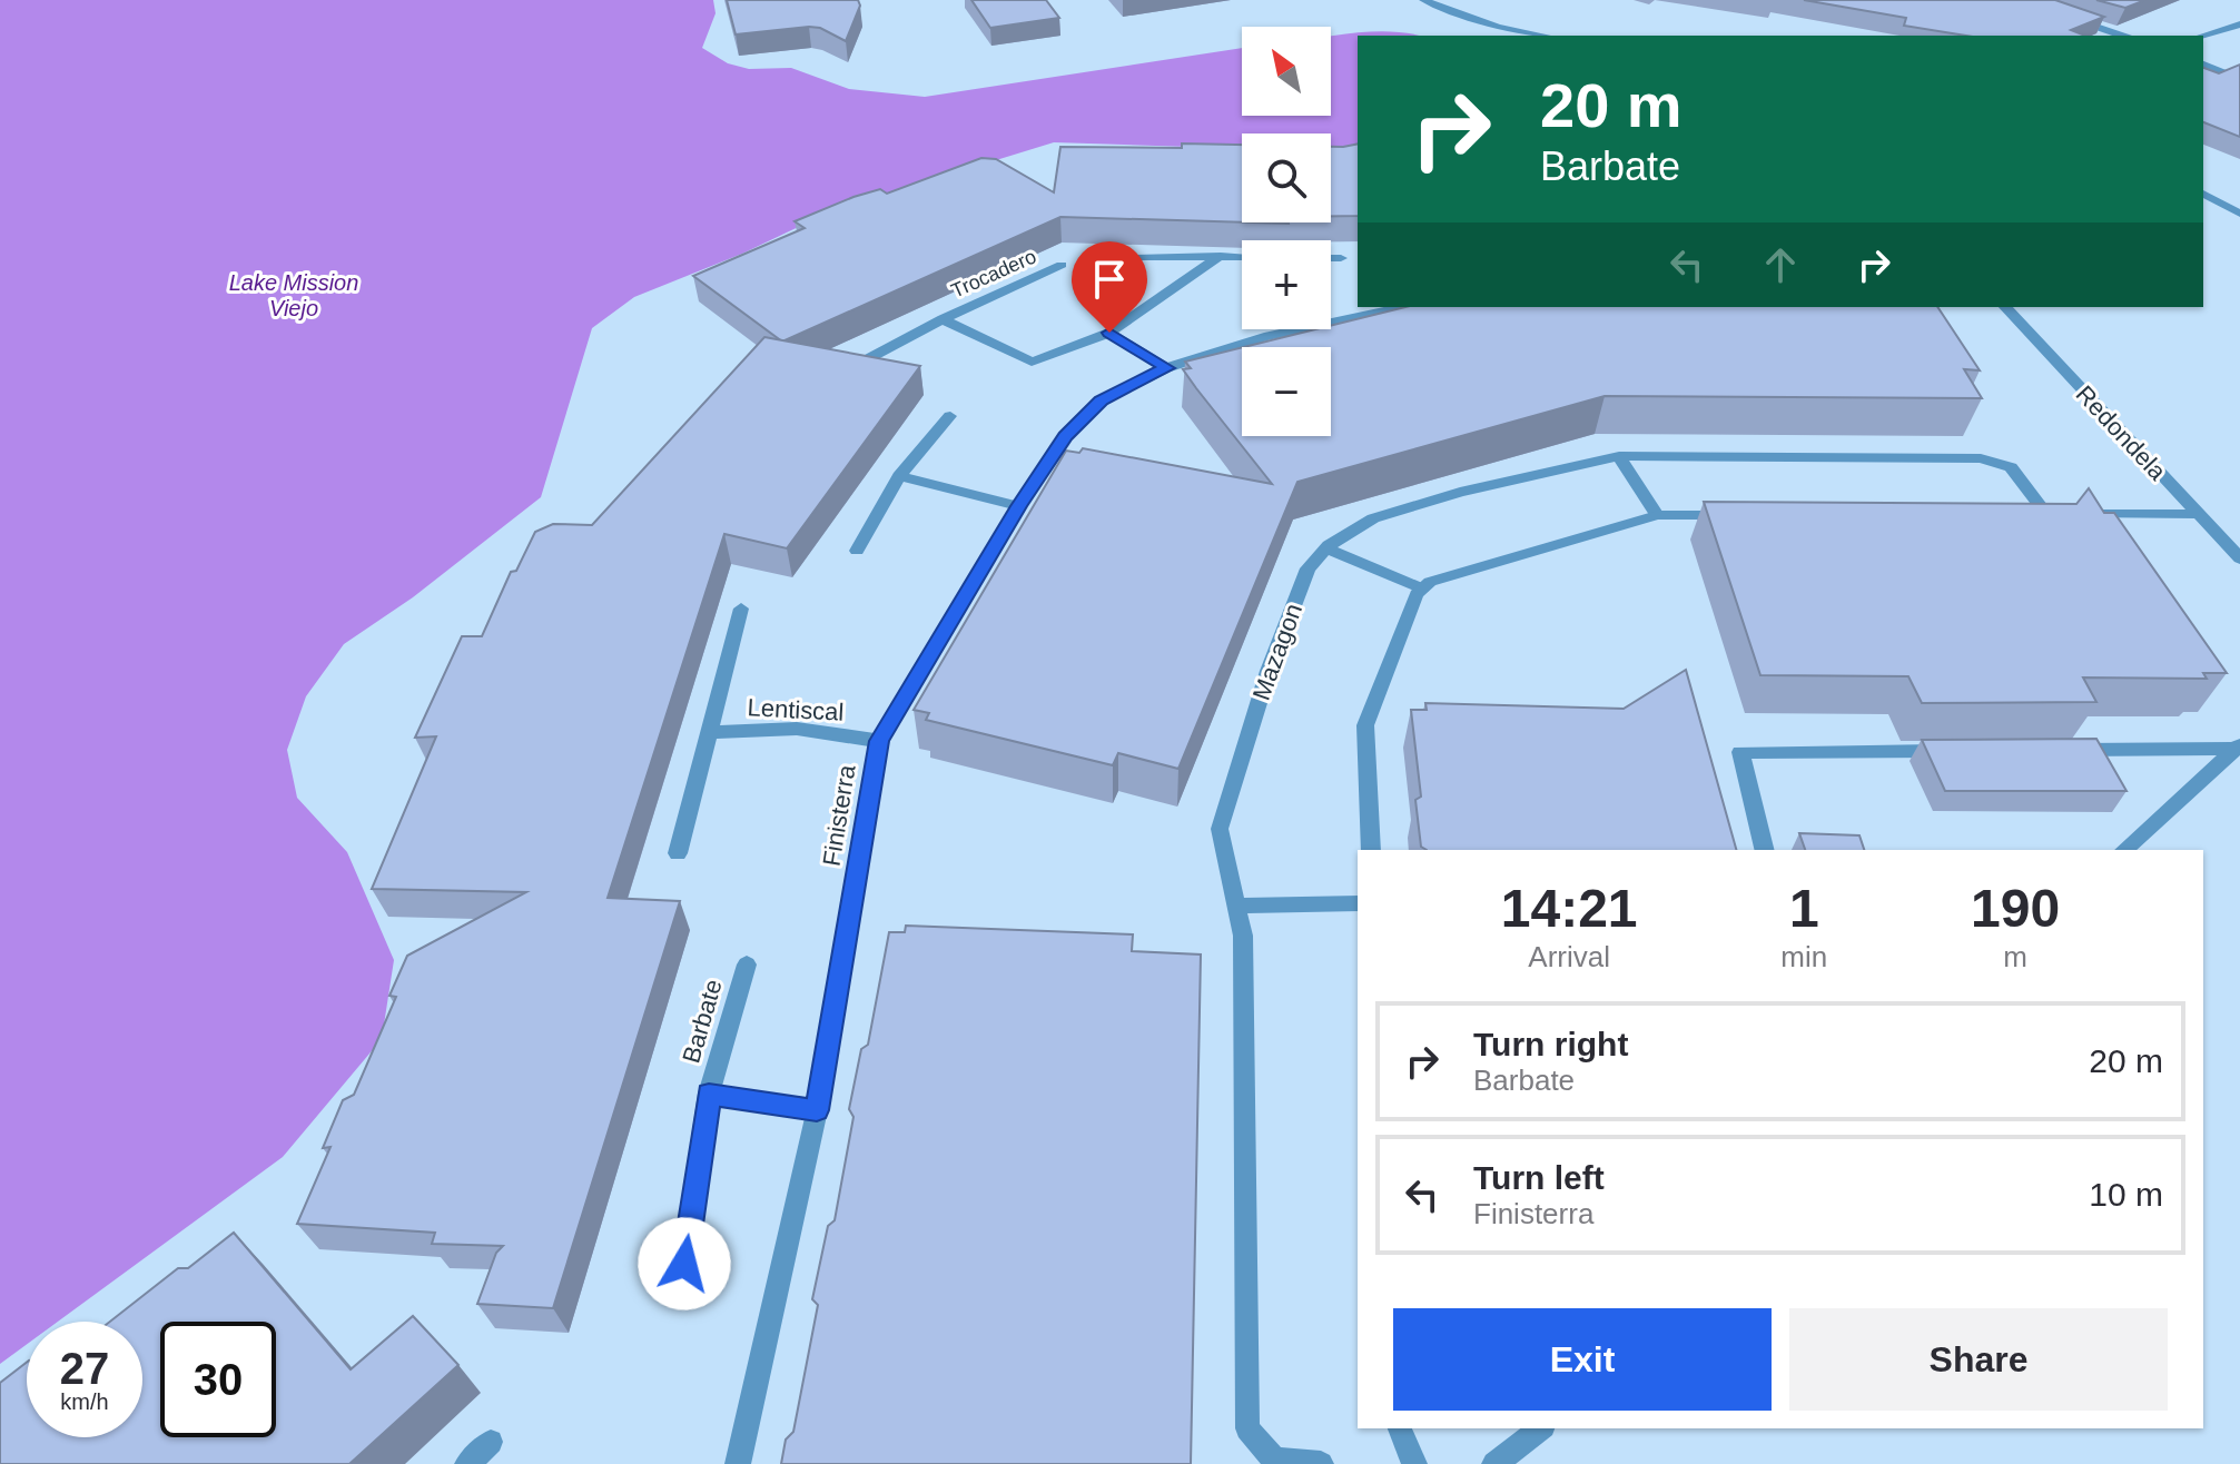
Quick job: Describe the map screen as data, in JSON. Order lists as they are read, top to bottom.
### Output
{
  "streets": {
    "street": [
      "Trocadero",
      "Redondela",
      "Mazagon",
      "Lentiscal",
      "Finisterra",
      "Barbate"
    ]
  },
  "crossings": [
    ["Redondela", "Mazagon"],
    ["Lentiscal", "Finisterra"],
    ["Finisterra", "Barbate"]
  ],
  "water": ["Lake Mission Viejo"],
  "north": "top left",
  "page": {
    "map_buttons": ["+", "−"],
    "turn": ["20 m", "Barbate"],
    "eta": [
      "14:21",
      "Arrival",
      "1",
      "min",
      "190",
      "m"
    ],
    "list": [
      {
        "name": "Turn right",
        "note": "Barbate",
        "value": "20 m"
      },
      {
        "name": "Turn left",
        "note": "Finisterra",
        "value": "10 m"
      }
    ],
    "buttons": ["Exit", "Share"],
    "speed": "27 km/h",
    "limit": "30"
  }
}
